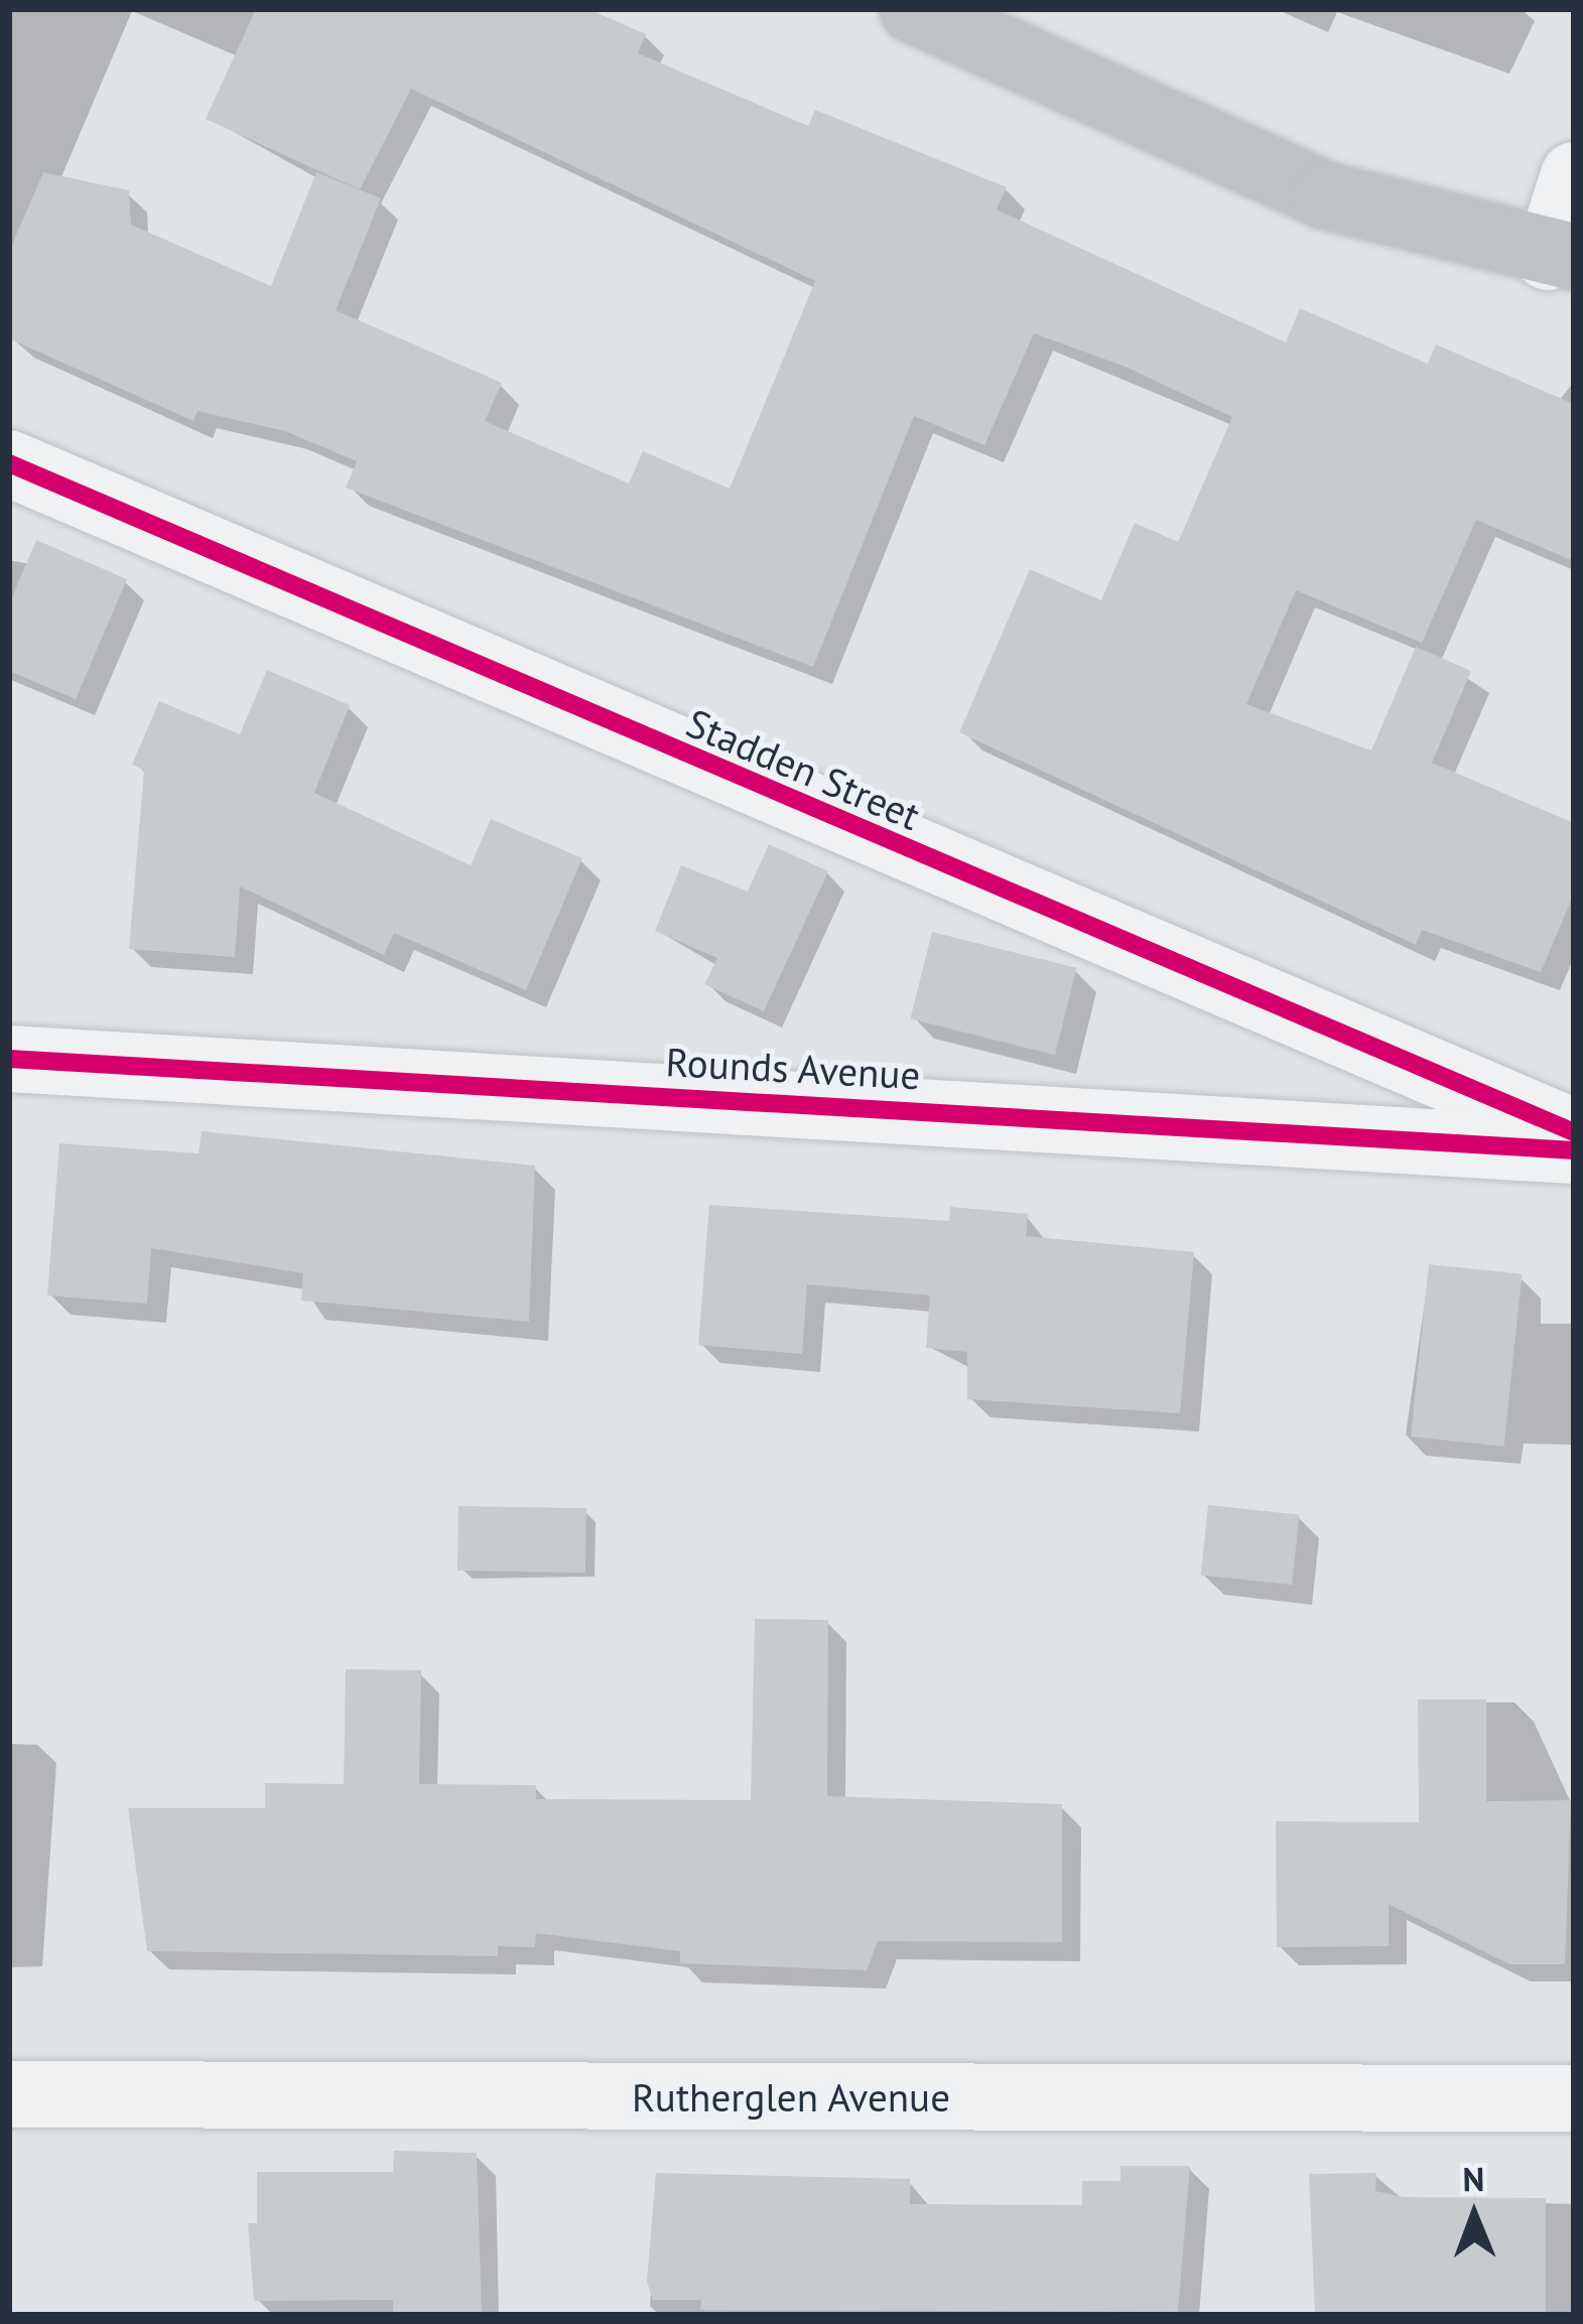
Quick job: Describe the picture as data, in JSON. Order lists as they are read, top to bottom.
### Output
{
  "streets": {
    "street": ["Stadden Street", "Rounds Avenue", "Rutherglen Avenue"]
  },
  "north": "top"
}
